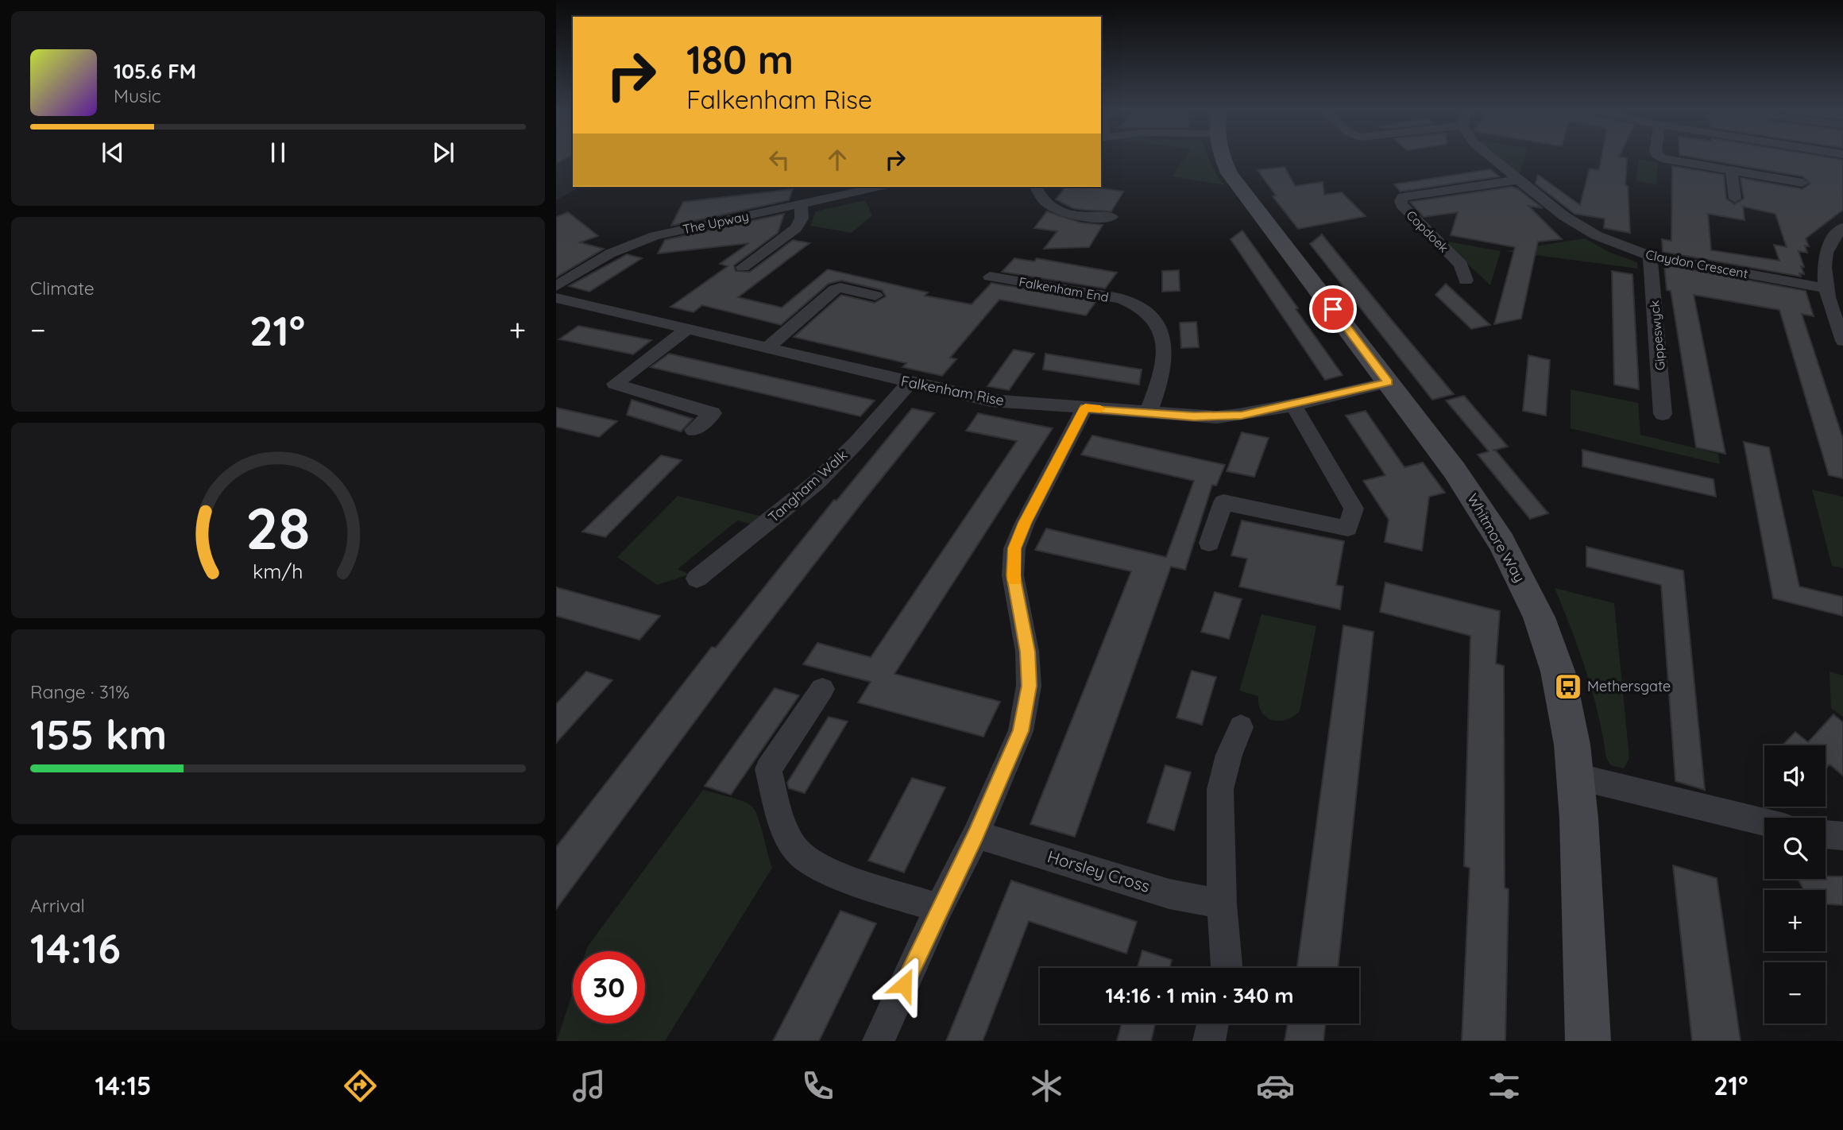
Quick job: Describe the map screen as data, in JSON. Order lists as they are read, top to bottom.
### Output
{
  "streets": {
    "street": [
      "The Upway",
      "Copdoek",
      "Claydon Crescent",
      "Falkenham End",
      "Gippeswyck",
      "Falkenham Rise",
      "Tangham Walk",
      "Whitmore Way",
      "Horsley Cross"
    ]
  },
  "crossings": [
    ["Copdoek", "Claydon Crescent"],
    ["Claydon Crescent", "Gippeswyck"],
    ["Falkenham Rise", "Tangham Walk"],
    ["Falkenham Rise", "Whitmore Way"]
  ],
  "places": {
    "bus stop": ["Methersgate"]
  },
  "page": {
    "turn": ["180 m", "Falkenham Rise"],
    "song": ["105.6 FM", "Music"],
    "tile": [
      "Climate",
      ["Range · 31%", "155 km"],
      ["Arrival", "14:16"]
    ],
    "heat": ["−", "21°", "+"],
    "map_buttons": ["+", "−"],
    "limit": "30",
    "trip": "14:16 · 1 min · 340 m",
    "tabs": ["14:15", "21°"],
    "gauge": ["28", "km/h"]
  }
}
